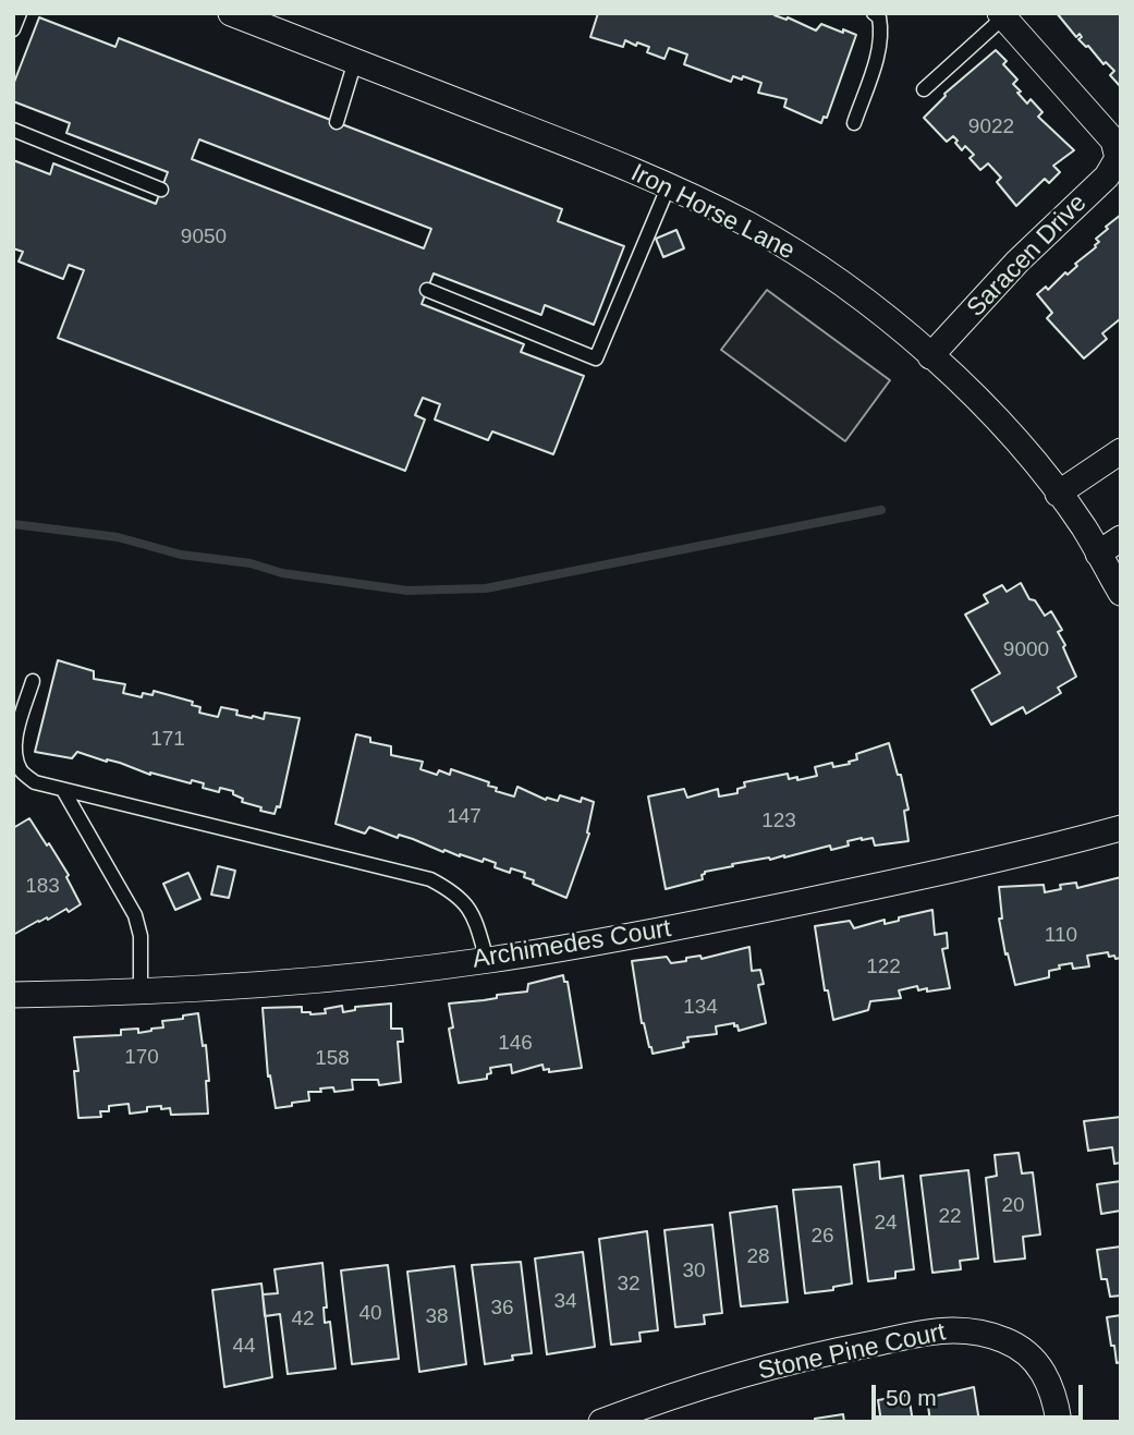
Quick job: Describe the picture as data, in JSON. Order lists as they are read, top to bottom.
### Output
{
  "streets": {
    "street": [
      "Iron Horse Lane",
      "Saracen Drive",
      "Archimedes Court",
      "Stone Pine Court"
    ]
  },
  "crossings": [
    ["Iron Horse Lane", "Saracen Drive"]
  ],
  "house_numbers": [
    "9022",
    "9050",
    "9000",
    "171",
    "147",
    "123",
    "183",
    "110",
    "122",
    "134",
    "146",
    "170",
    "158",
    "20",
    "22",
    "24",
    "26",
    "28",
    "30",
    "32",
    "34",
    "36",
    "40",
    "38",
    "42",
    "44"
  ],
  "scale_bar": "50 m"
}
